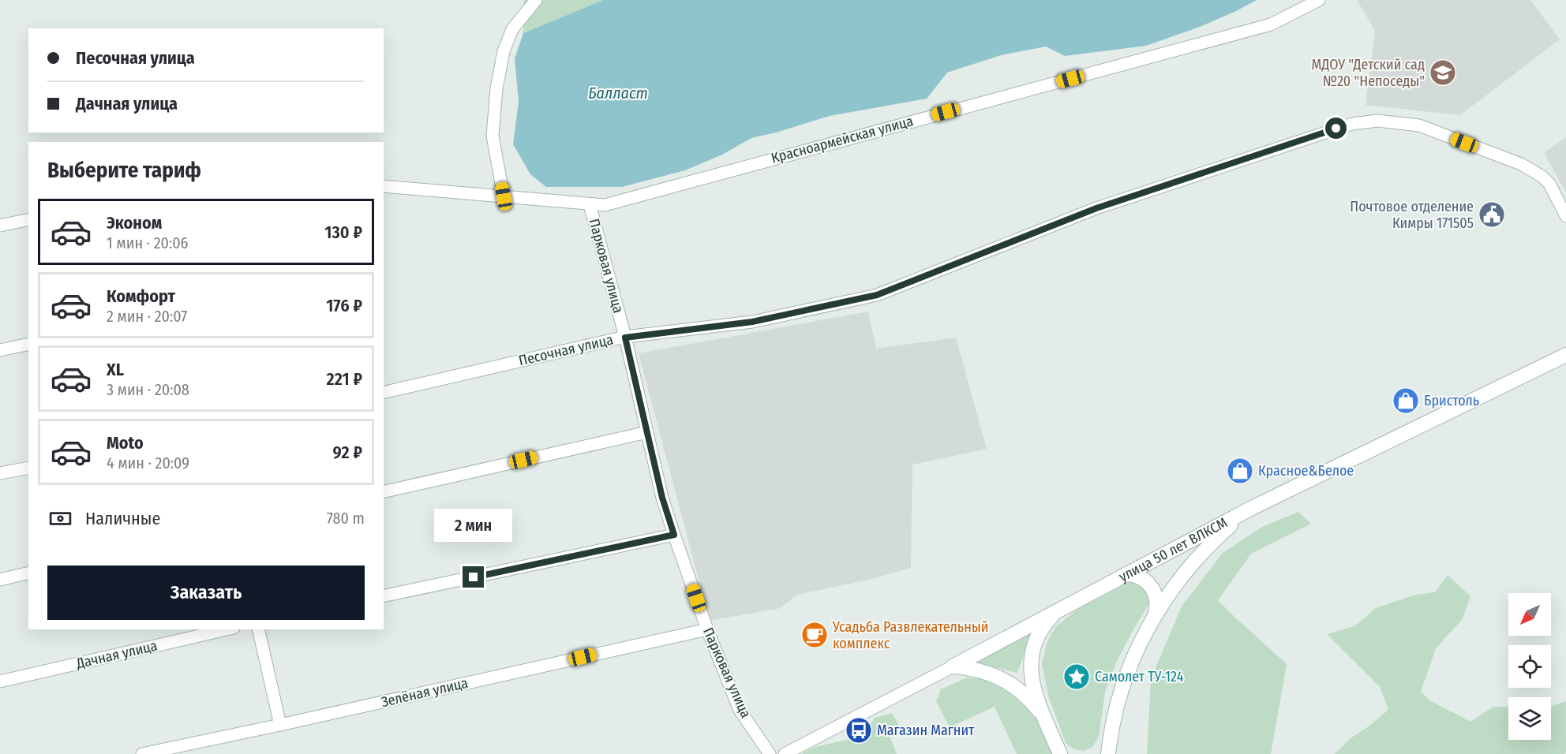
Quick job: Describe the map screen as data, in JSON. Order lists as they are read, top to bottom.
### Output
{
  "streets": {
    "main road": ["улица 50 лет ВЛКСМ"],
    "street": [
      "Красноармейская улица",
      "Парковая улица",
      "Песочная улица",
      "Дачная улица",
      "Зелёная улица"
    ]
  },
  "crossings": [
    ["Красноармейская улица", "Парковая улица"],
    ["Парковая улица", "Песочная улица"],
    ["Парковая улица", "Зелёная улица"]
  ],
  "water": ["Балласт"],
  "places": {
    "school or university": ["МДОУ \"Детский сад №20 \"Непоседы\""],
    "public building": ["Почтовое отделение Кимры 171505"],
    "shop": ["Бристоль", "Красное&Белое"],
    "cafe": ["Усадьба Развлекательный комплекс"],
    "place": ["Самолет ТУ-124"],
    "bus stop": ["Магазин Магнит"]
  },
  "north": "bottom left",
  "page": {
    "banner": ["Песочная улица", "Дачная улица"],
    "heading": "Выберите тариф",
    "list": [
      {
        "name": "Эконом",
        "note": "1 мин · 20:06",
        "value": "130 ₽"
      },
      {
        "name": "Комфорт",
        "note": "2 мин · 20:07",
        "value": "176 ₽"
      },
      {
        "name": "XL",
        "note": "3 мин · 20:08",
        "value": "221 ₽"
      },
      {
        "name": "Moto",
        "note": "4 мин · 20:09",
        "value": "92 ₽"
      }
    ],
    "pay": ["Наличные", "780 m"],
    "bubble": "2 мин",
    "buttons": "Заказать"
  }
}
